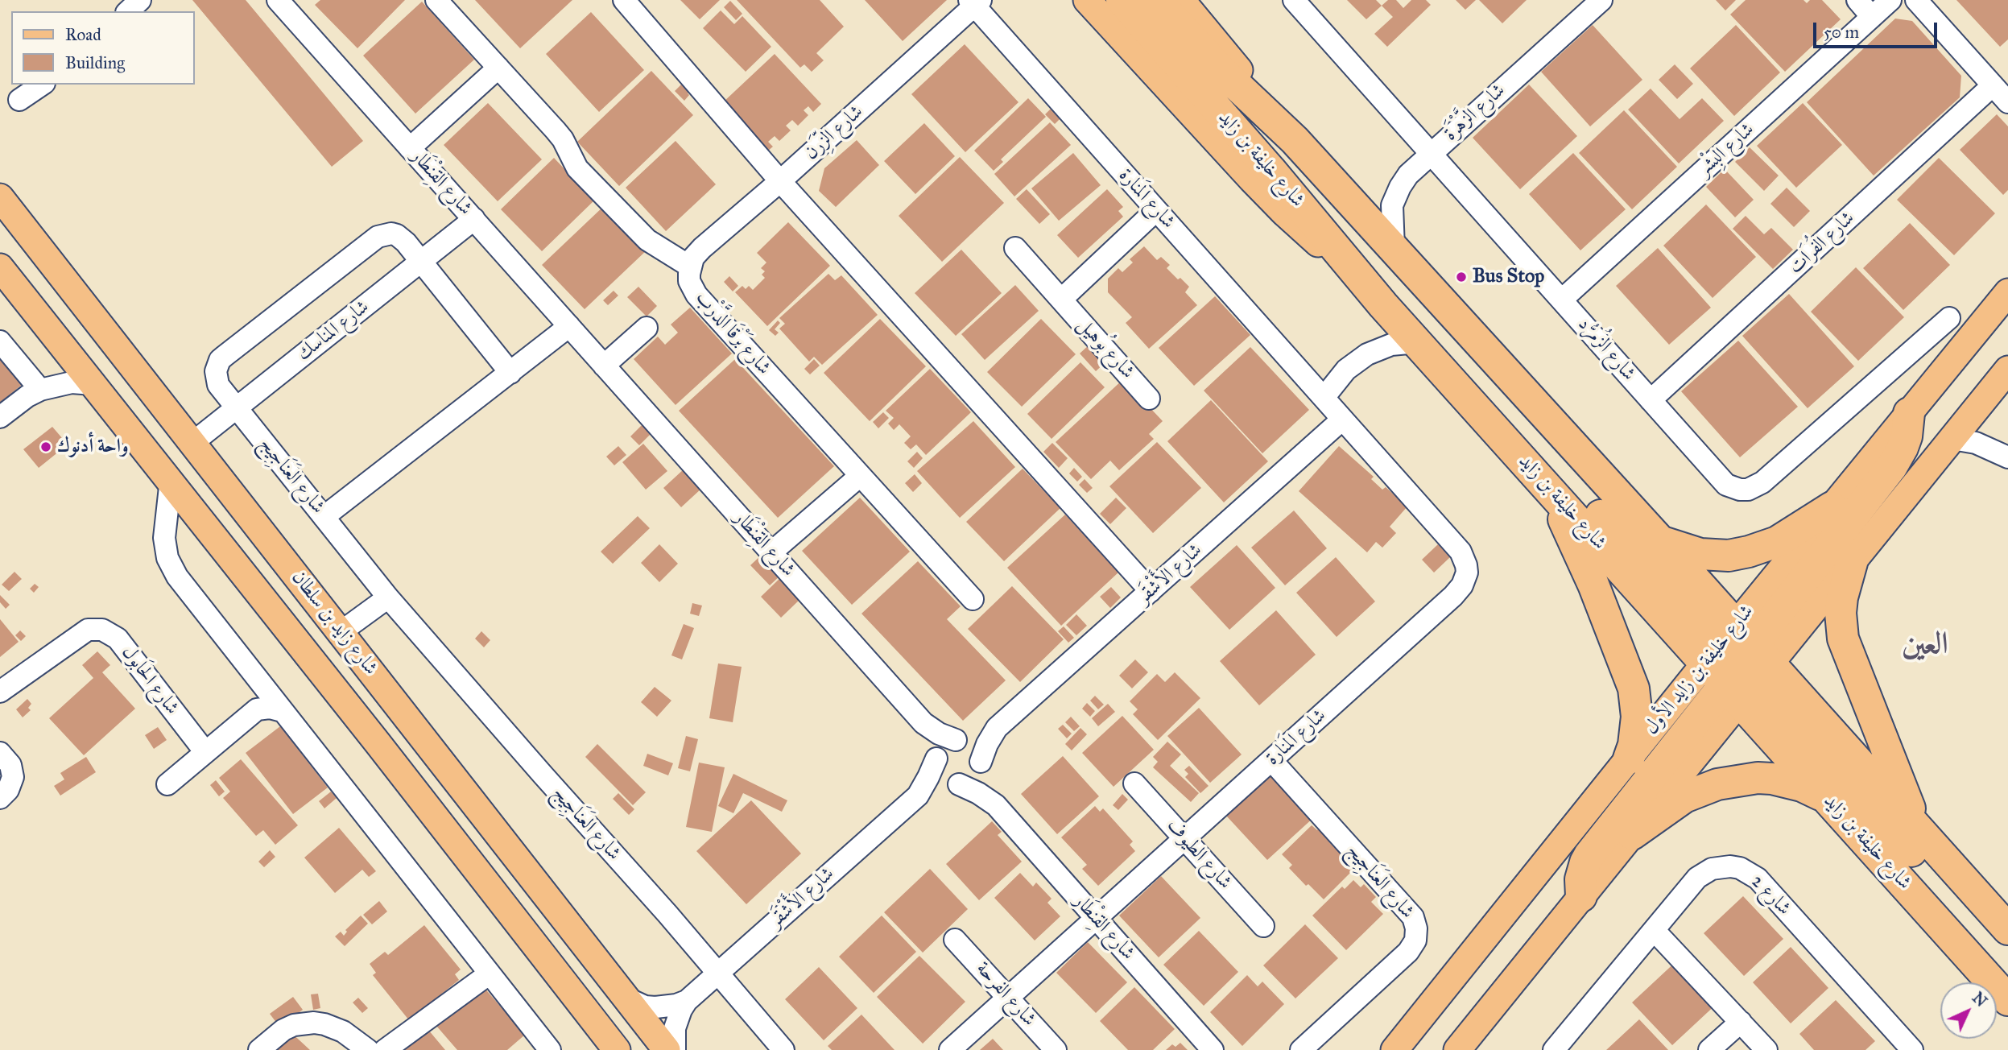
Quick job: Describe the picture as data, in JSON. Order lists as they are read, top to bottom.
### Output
{
  "streets": {
    "highway": ["شارع خليفة بن زايد"],
    "main road": ["شارع زايد بن سلطان", "شارع خليفة بن زايد الأول"],
    "street": [
      "شارع الزَّهْرَة",
      "شارع الزِّرَن",
      "شارع البِشْر",
      "شارع القِنْطَار",
      "شارع المَنارة",
      "شارع الفُرَات",
      "شارع المناسك",
      "شارع بَرْقَا الدَّرْب",
      "شارع بُوهيل",
      "شارع الزُمرُّد",
      "شارع العَنَاجِيج",
      "شارع الأَشْقَر",
      "شارع الحَابول",
      "شارع الطيوف",
      "شارع 2",
      "شارع الفرحة"
    ]
  },
  "crossings": [
    ["شارع الزَّهْرَة", "شارع خليفة بن زايد"],
    ["شارع الزَّهْرَة", "شارع الزُمرُّد"],
    ["شارع الزِّرَن", "شارع المَنارة"],
    ["شارع الزِّرَن", "شارع بَرْقَا الدَّرْب"],
    ["شارع البِشْر", "شارع الزُمرُّد"],
    ["شارع خليفة بن زايد", "شارع خليفة بن زايد الأول"],
    ["شارع القِنْطَار", "شارع المَنارة"],
    ["شارع القِنْطَار", "شارع المناسك"],
    ["شارع القِنْطَار", "شارع الأَشْقَر"],
    ["شارع المَنارة", "شارع بُوهيل"],
    ["شارع المَنارة", "شارع العَنَاجِيج"],
    ["شارع المَنارة", "شارع الأَشْقَر"],
    ["شارع المَنارة", "شارع الطيوف"],
    ["شارع المَنارة", "شارع الفرحة"],
    ["شارع الفُرَات", "شارع الزُمرُّد"],
    ["شارع المناسك", "شارع العَنَاجِيج"],
    ["شارع المناسك", "شارع زايد بن سلطان"],
    ["شارع العَنَاجِيج", "شارع الأَشْقَر"],
    ["شارع الأَشْقَر", "شارع زايد بن سلطان"]
  ],
  "districts": ["العين"],
  "places": ["Bus Stop", "واحة أدنوك"],
  "legend": ["Road", "Building"],
  "scale_bar": "50 m",
  "north": "top right"
}
